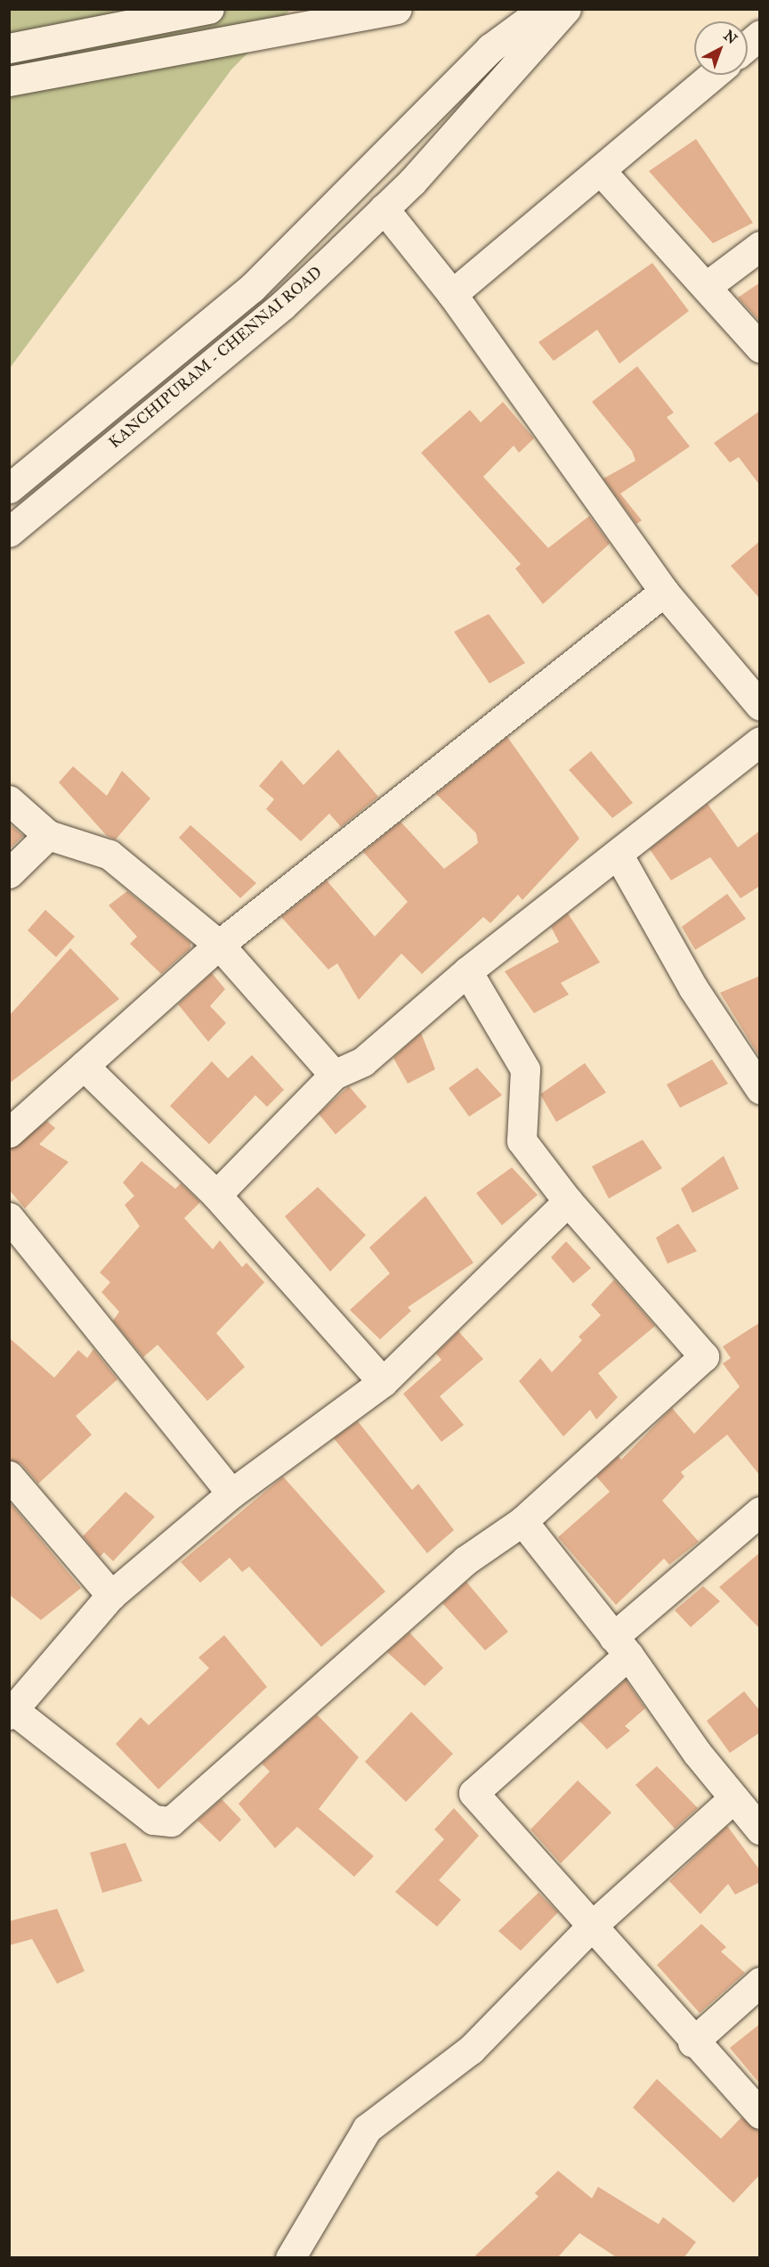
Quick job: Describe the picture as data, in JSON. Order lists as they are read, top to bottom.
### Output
{
  "streets": {
    "street": ["KANCHIPURAM - CHENNAI ROAD"]
  },
  "north": "top right"
}
